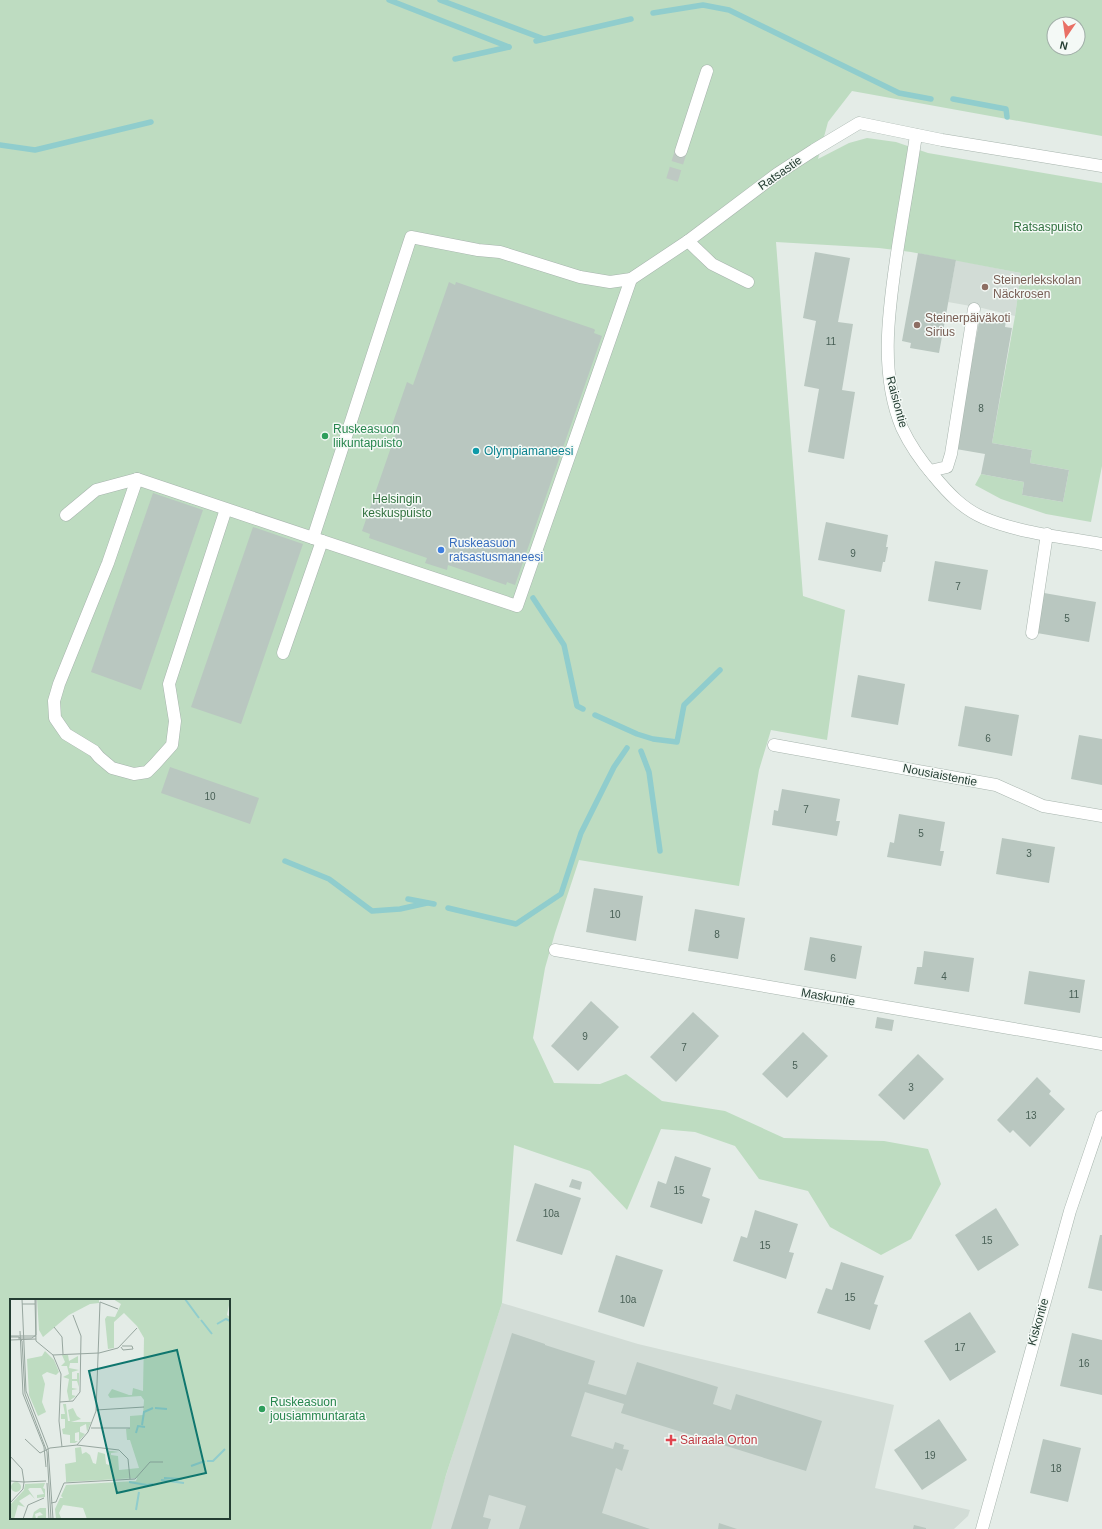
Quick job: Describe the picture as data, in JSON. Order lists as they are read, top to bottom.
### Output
{
  "streets": {
    "street": [
      "Ratsastie",
      "Raisiontie",
      "Nousiaistentie",
      "Maskuntie",
      "Kiskontie"
    ]
  },
  "crossings": [
    ["Ratsastie", "Raisiontie"]
  ],
  "parks": ["Ratsaspuisto", "Helsingin keskuspuisto"],
  "places": {
    "other": [
      "Steinerlekskolan Näckrosen",
      "Steinerpäiväkoti Sirius",
      "Ruskeasuon liikuntapuisto",
      "Olympiamaneesi",
      "Ruskeasuon ratsastusmaneesi",
      "Ruskeasuon jousiammuntarata"
    ],
    "health": ["Sairaala Orton"]
  },
  "house_numbers": [
    "11",
    "8",
    "9",
    "7",
    "5",
    "6",
    "10",
    "7",
    "5",
    "3",
    "10",
    "8",
    "6",
    "4",
    "11",
    "9",
    "7",
    "5",
    "3",
    "13",
    "15",
    "10a",
    "15",
    "15",
    "15",
    "10a",
    "17",
    "16",
    "19",
    "18"
  ],
  "north": "bottom"
}
